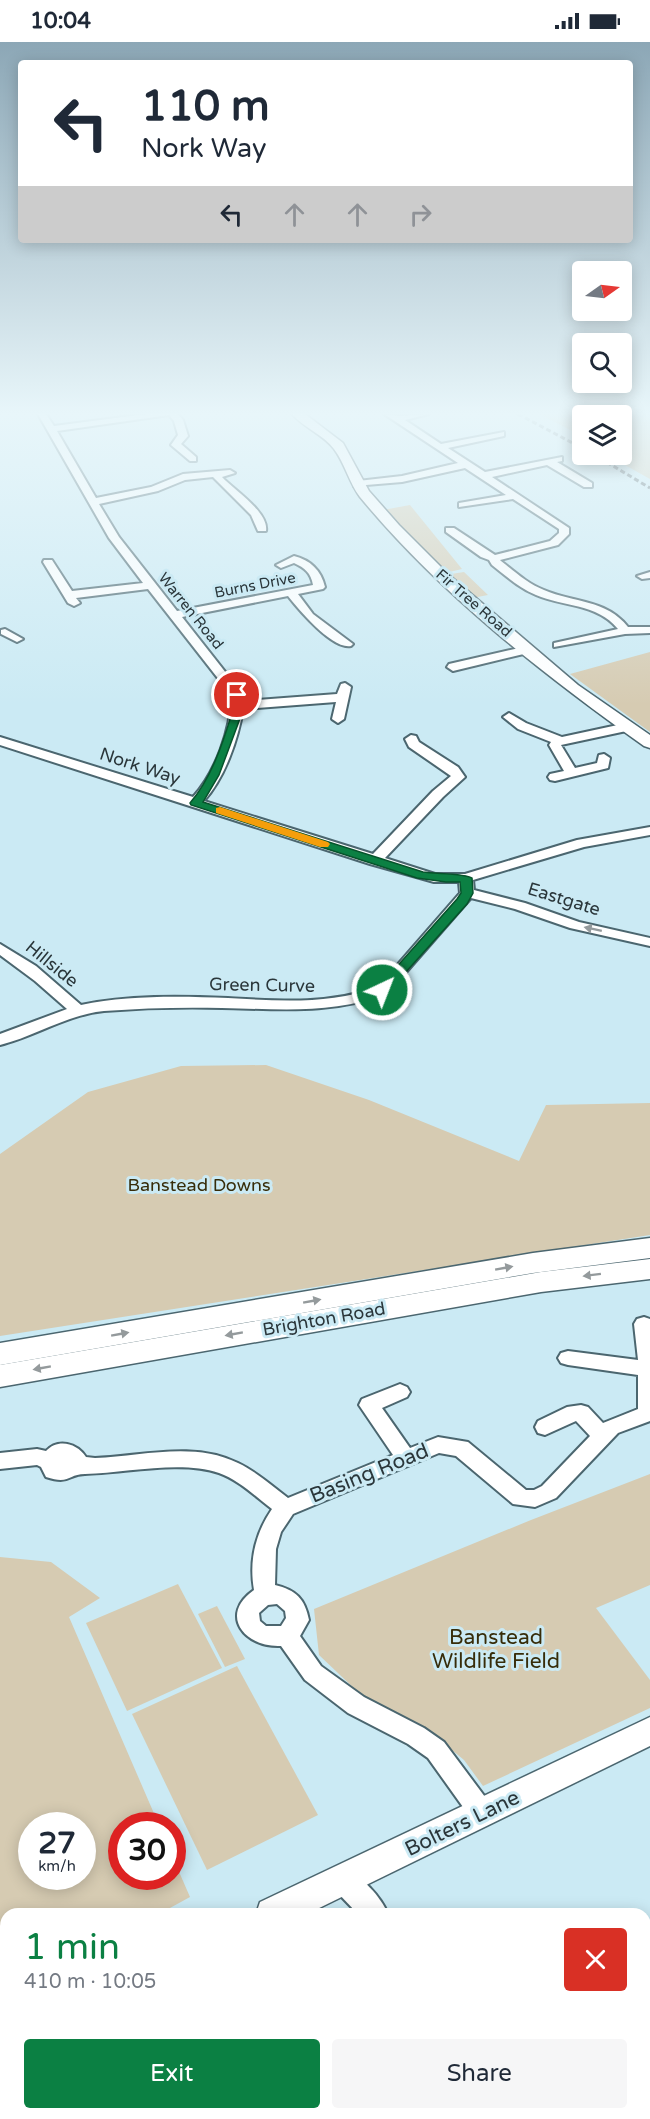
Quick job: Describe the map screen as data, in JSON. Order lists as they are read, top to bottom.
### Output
{
  "streets": {
    "highway": ["Brighton Road"],
    "main road": ["Fir Tree Road", "Bolters Lane"],
    "street": [
      "Burns Drive",
      "Warren Road",
      "Nork Way",
      "Eastgate",
      "Hillside",
      "Green Curve",
      "Basing Road"
    ]
  },
  "crossings": [
    ["Burns Drive", "Warren Road"],
    ["Nork Way", "Eastgate"],
    ["Nork Way", "Green Curve"],
    ["Eastgate", "Green Curve"],
    ["Hillside", "Green Curve"]
  ],
  "one_way": ["Eastgate"],
  "parks": ["Banstead Downs", "Banstead Wildlife Field"],
  "north": "right",
  "page": {
    "status": "10:04",
    "turn": ["110 m", "Nork Way"],
    "speed": "27 km/h",
    "limit": "30",
    "heading": ["1 min", "410 m · 10:05"],
    "buttons": ["Exit", "Share"]
  }
}
